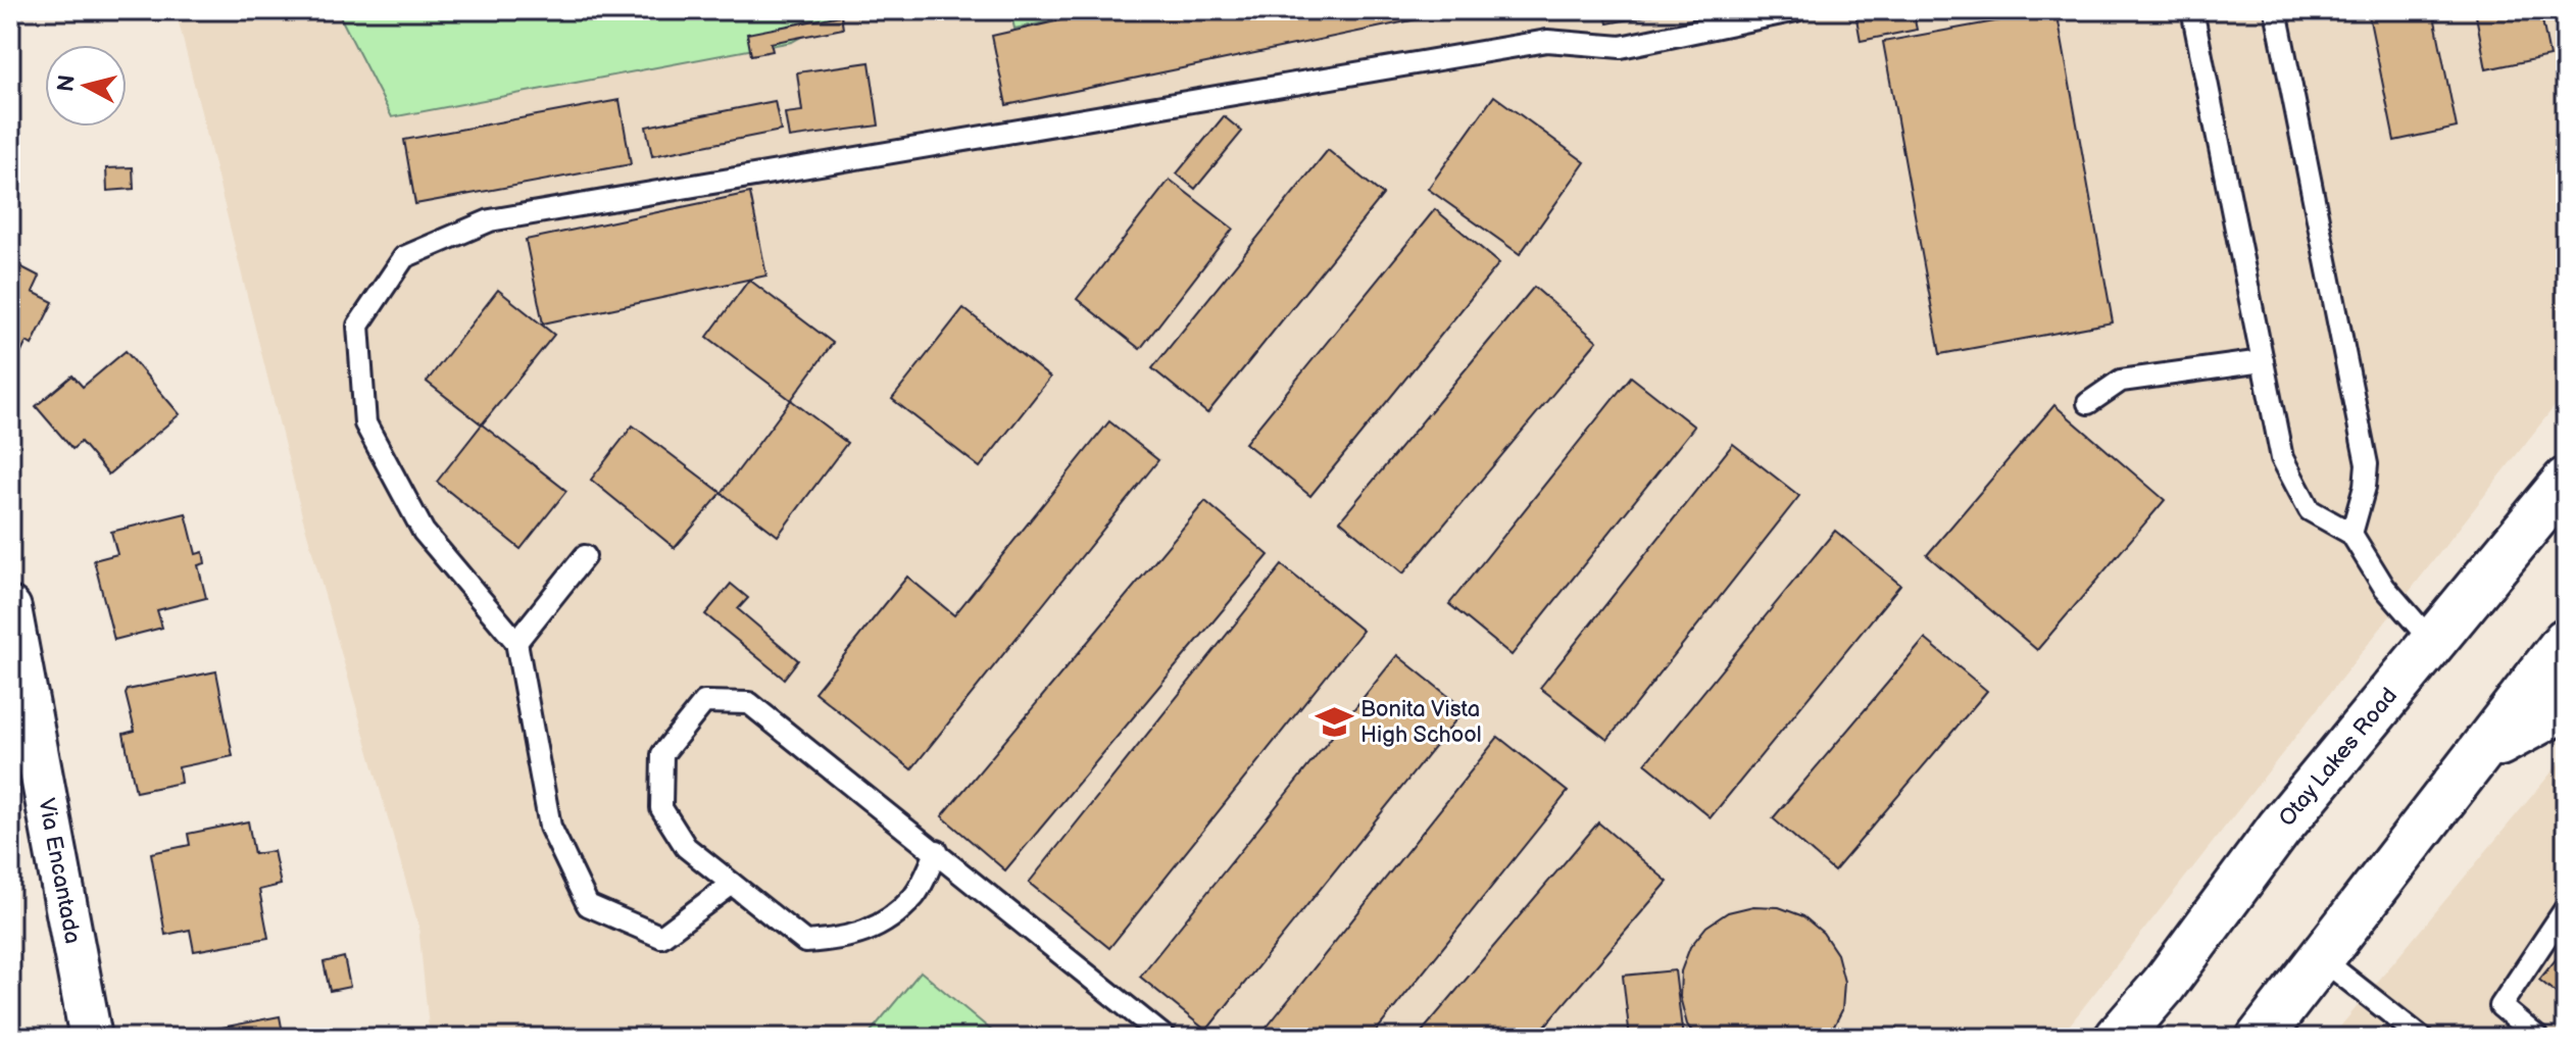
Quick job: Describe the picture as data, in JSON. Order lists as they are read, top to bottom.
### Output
{
  "streets": {
    "main road": ["Otay Lakes Road"],
    "street": ["Via Encantada"]
  },
  "places": {
    "school or university": ["Bonita Vista High School"]
  },
  "north": "left"
}
